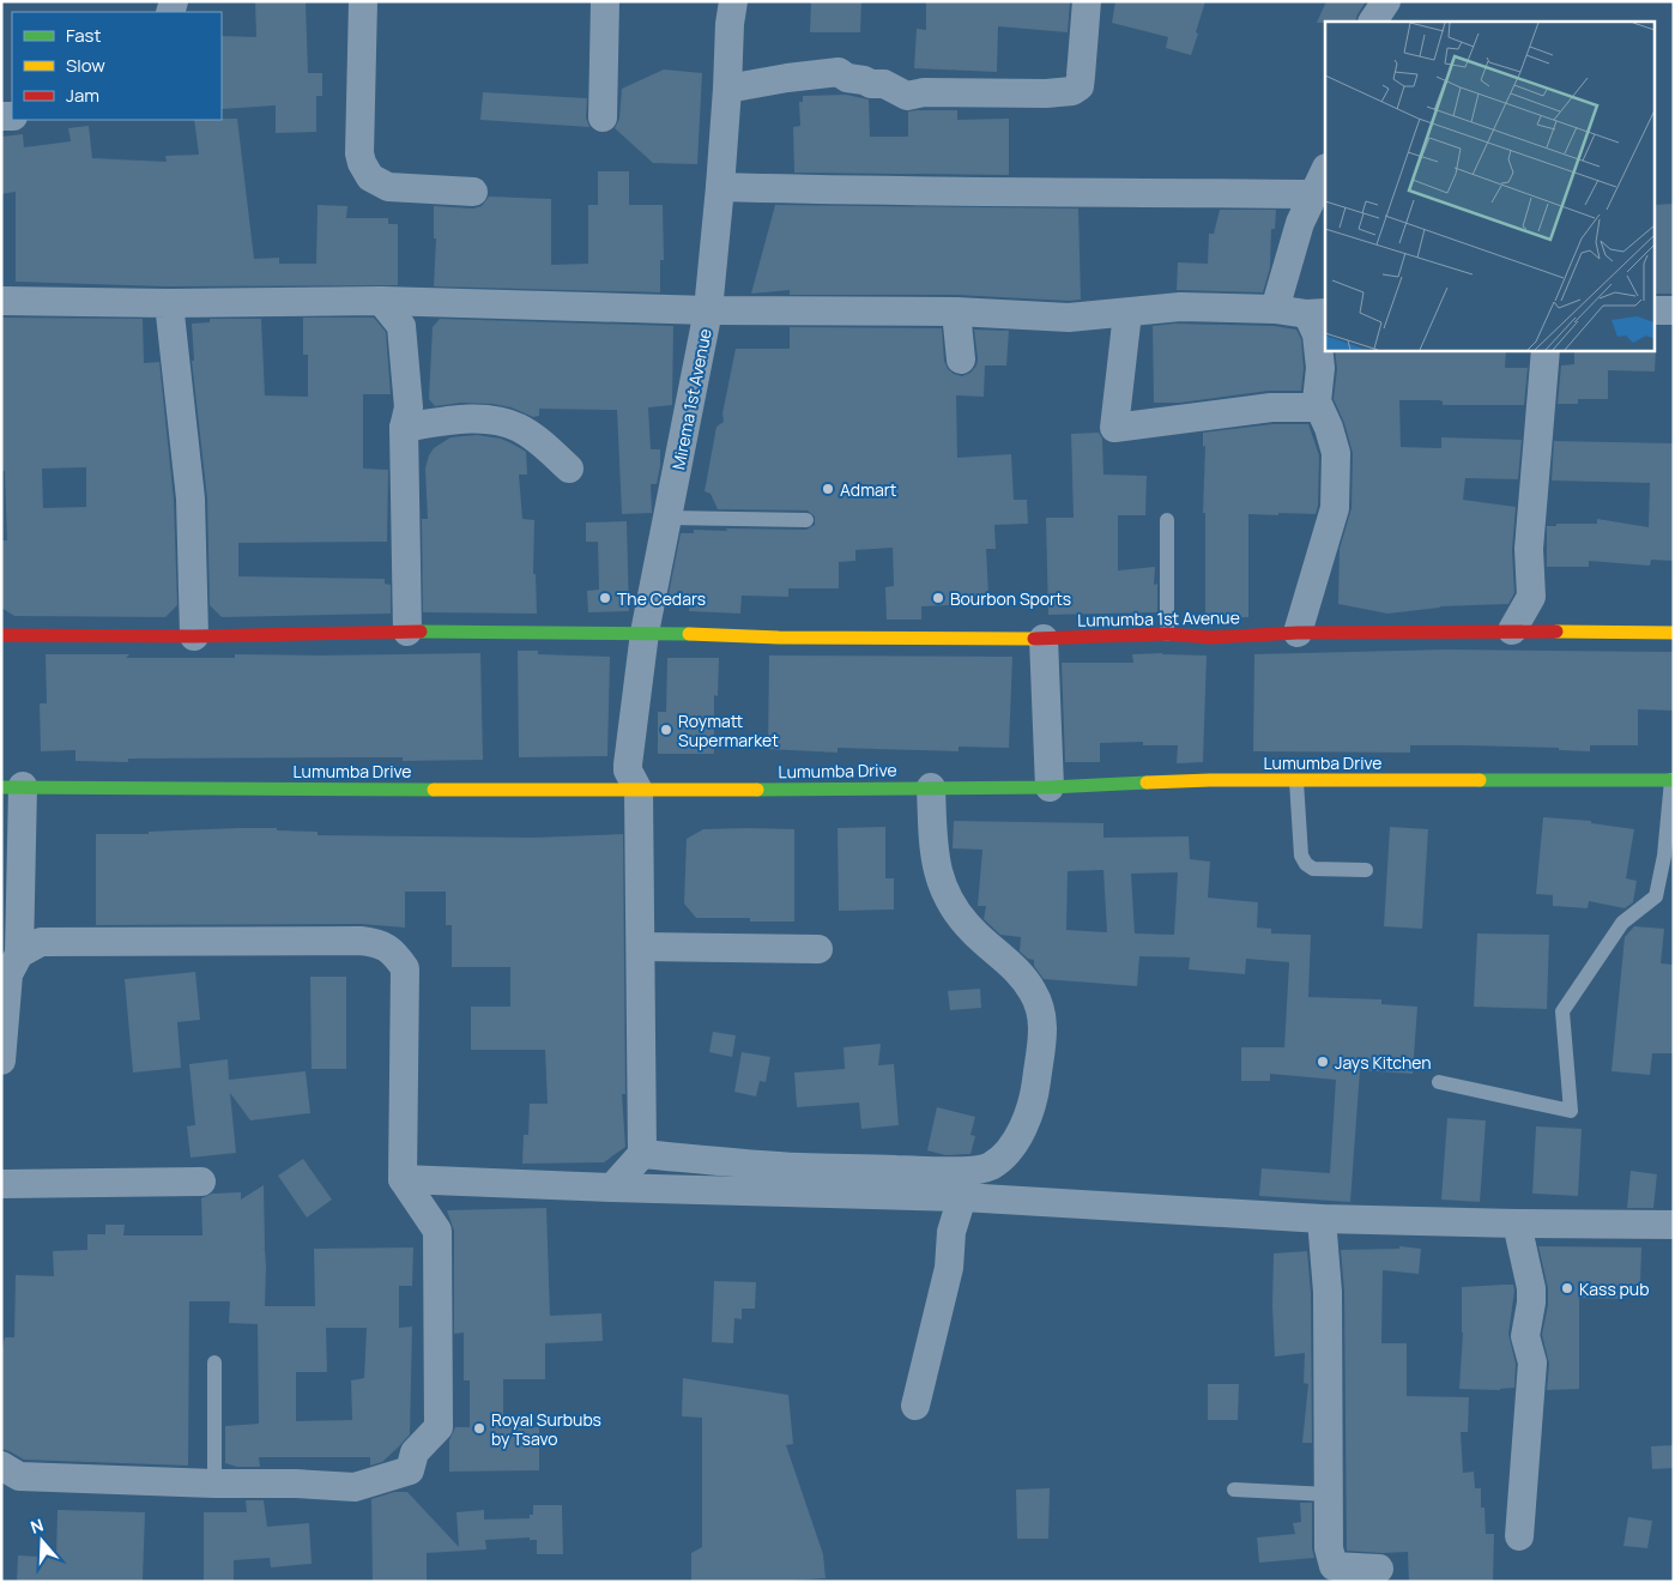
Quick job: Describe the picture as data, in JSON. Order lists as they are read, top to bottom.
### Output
{
  "streets": {
    "street": ["Mirema 1st Avenue", "Lumumba 1st Avenue", "Lumumba Drive"]
  },
  "crossings": [
    ["Mirema 1st Avenue", "Lumumba 1st Avenue"],
    ["Mirema 1st Avenue", "Lumumba Drive"]
  ],
  "places": [
    "Admart",
    "The Cedars",
    "Bourbon Sports",
    "Roymatt Supermarket",
    "Jays Kitchen",
    "Kass pub",
    "Royal Surbubs by Tsavo"
  ],
  "legend": ["Fast", "Slow", "Jam"],
  "north": "top"
}
